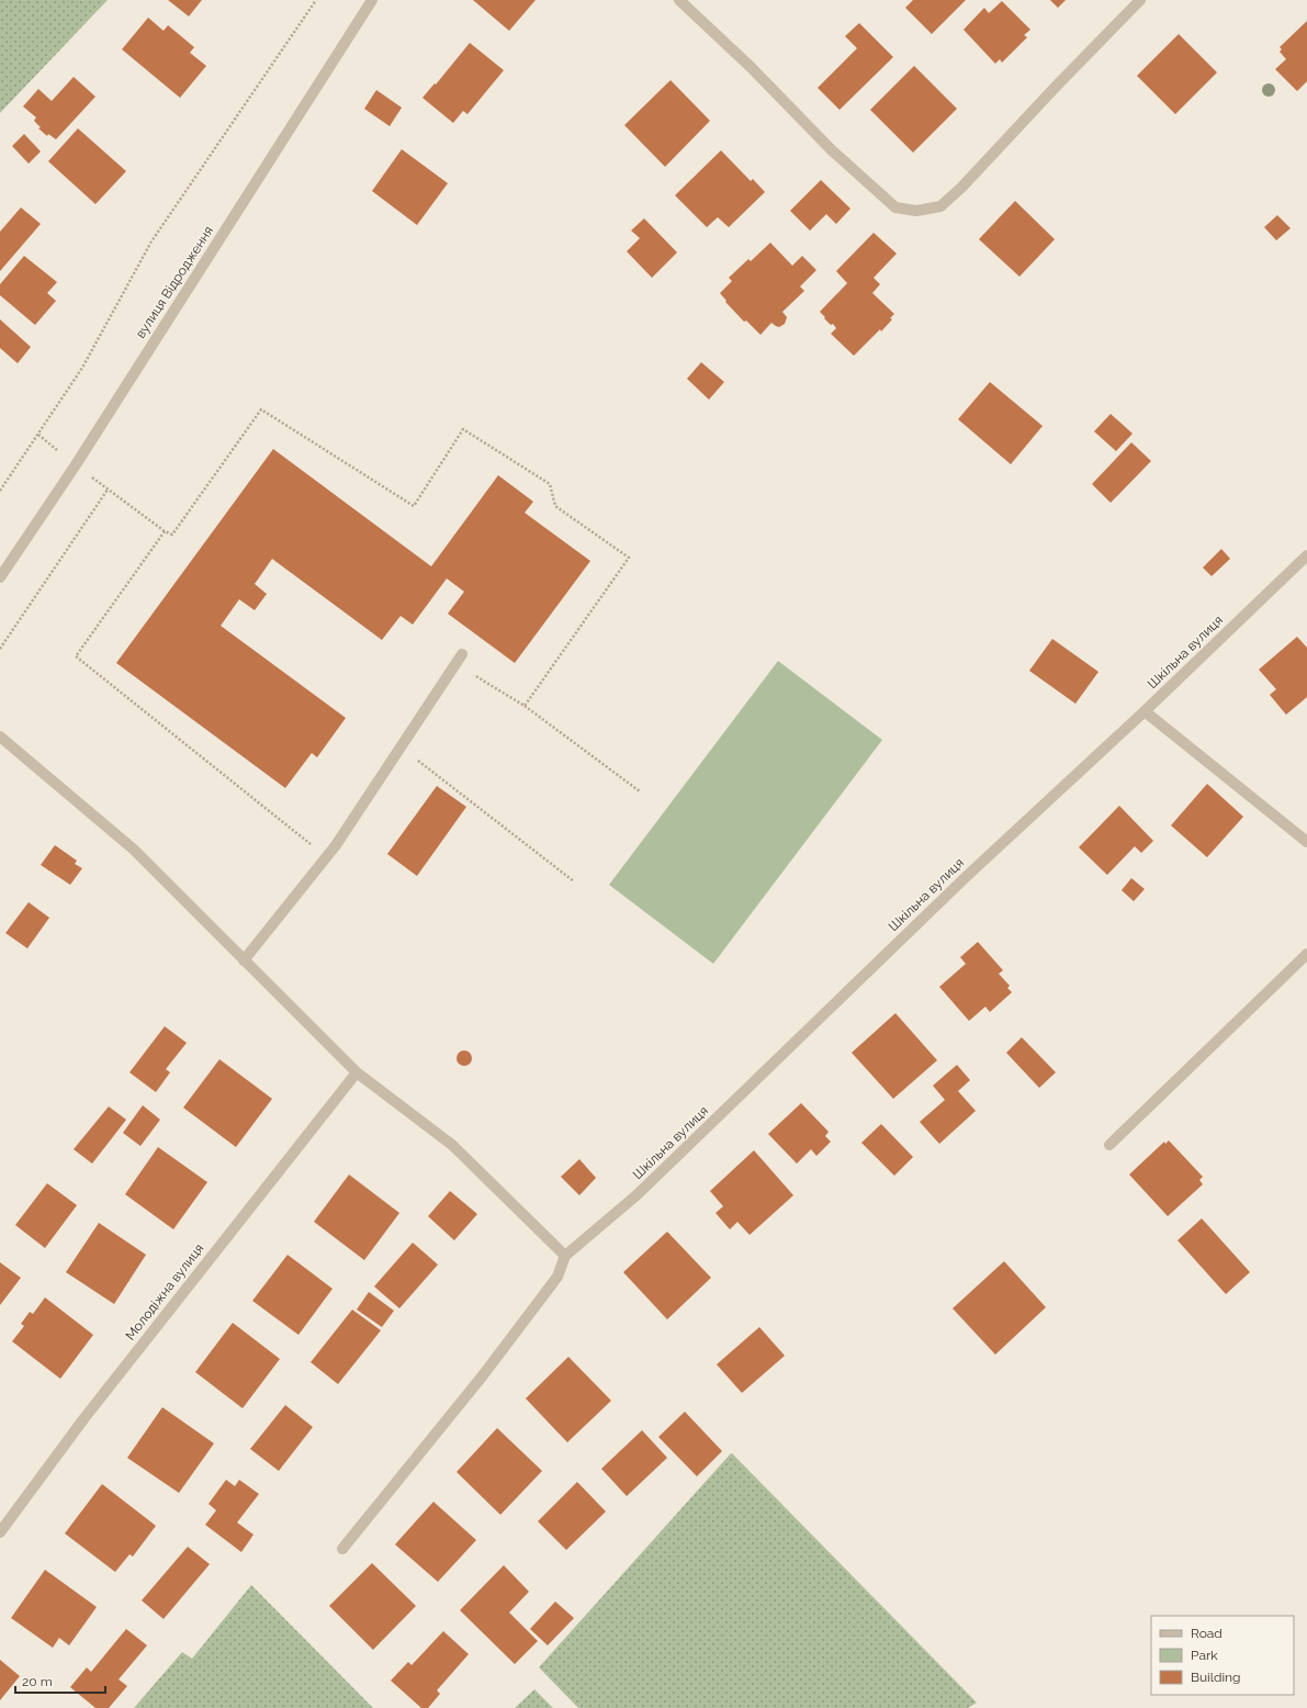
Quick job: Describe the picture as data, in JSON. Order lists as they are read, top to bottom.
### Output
{
  "streets": {
    "street": ["вулиця Відродження", "Шкільна вулиця", "Молодіжна вулиця"]
  },
  "legend": ["Road", "Park", "Building"],
  "scale_bar": "20 m"
}
